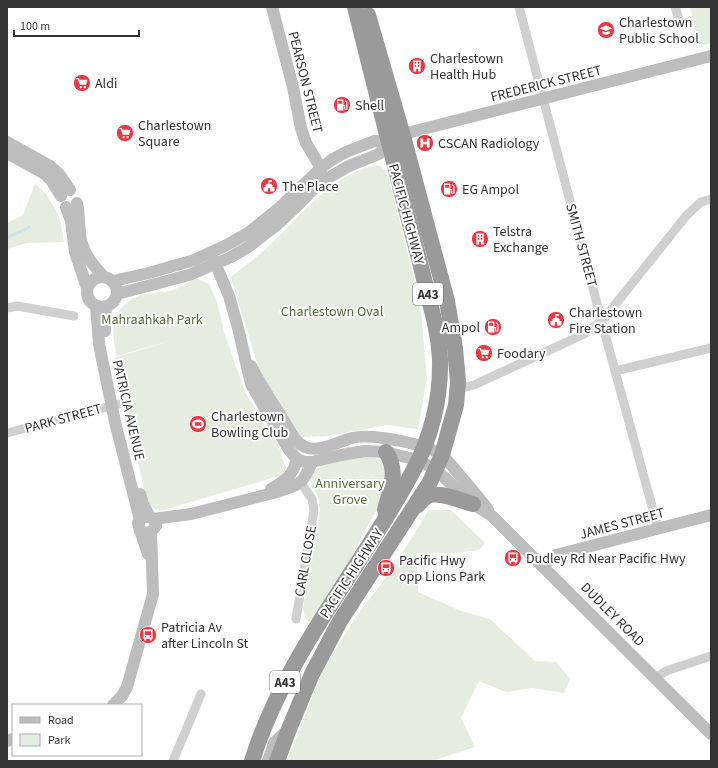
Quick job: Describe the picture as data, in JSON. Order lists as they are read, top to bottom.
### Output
{
  "streets": {
    "highway": ["PACIFIC HIGHWAY", "A43"],
    "street": [
      "PEARSON STREET",
      "FREDERICK STREET",
      "SMITH STREET",
      "PATRICIA AVENUE",
      "PARK STREET",
      "JAMES STREET",
      "CARL CLOSE",
      "DUDLEY ROAD"
    ]
  },
  "crossings": [
    ["PEARSON STREET", "FREDERICK STREET"],
    ["FREDERICK STREET", "PACIFIC HIGHWAY"],
    ["FREDERICK STREET", "SMITH STREET"],
    ["FREDERICK STREET", "PATRICIA AVENUE"],
    ["PACIFIC HIGHWAY", "DUDLEY ROAD"],
    ["SMITH STREET", "JAMES STREET"],
    ["PATRICIA AVENUE", "PARK STREET"],
    ["JAMES STREET", "DUDLEY ROAD"]
  ],
  "parks": ["Charlestown Oval", "Mahraahkah Park", "Anniversary Grove"],
  "places": {
    "school or university": ["Charlestown Public School"],
    "building": ["Charlestown Health Hub", "Telstra Exchange"],
    "supermarket": ["Aldi", "Charlestown Square", "Foodary"],
    "fuel station": ["Shell", "EG Ampol", "Ampol"],
    "hospital": ["CSCAN Radiology"],
    "public building": ["The Place", "Charlestown Fire Station"],
    "sports": ["Charlestown Bowling Club"],
    "bus stop": ["Dudley Rd Near Pacific Hwy", "Pacific Hwy opp Lions Park", "Patricia Av after Lincoln St"]
  },
  "legend": ["Road", "Park"],
  "scale_bar": "100 m"
}
